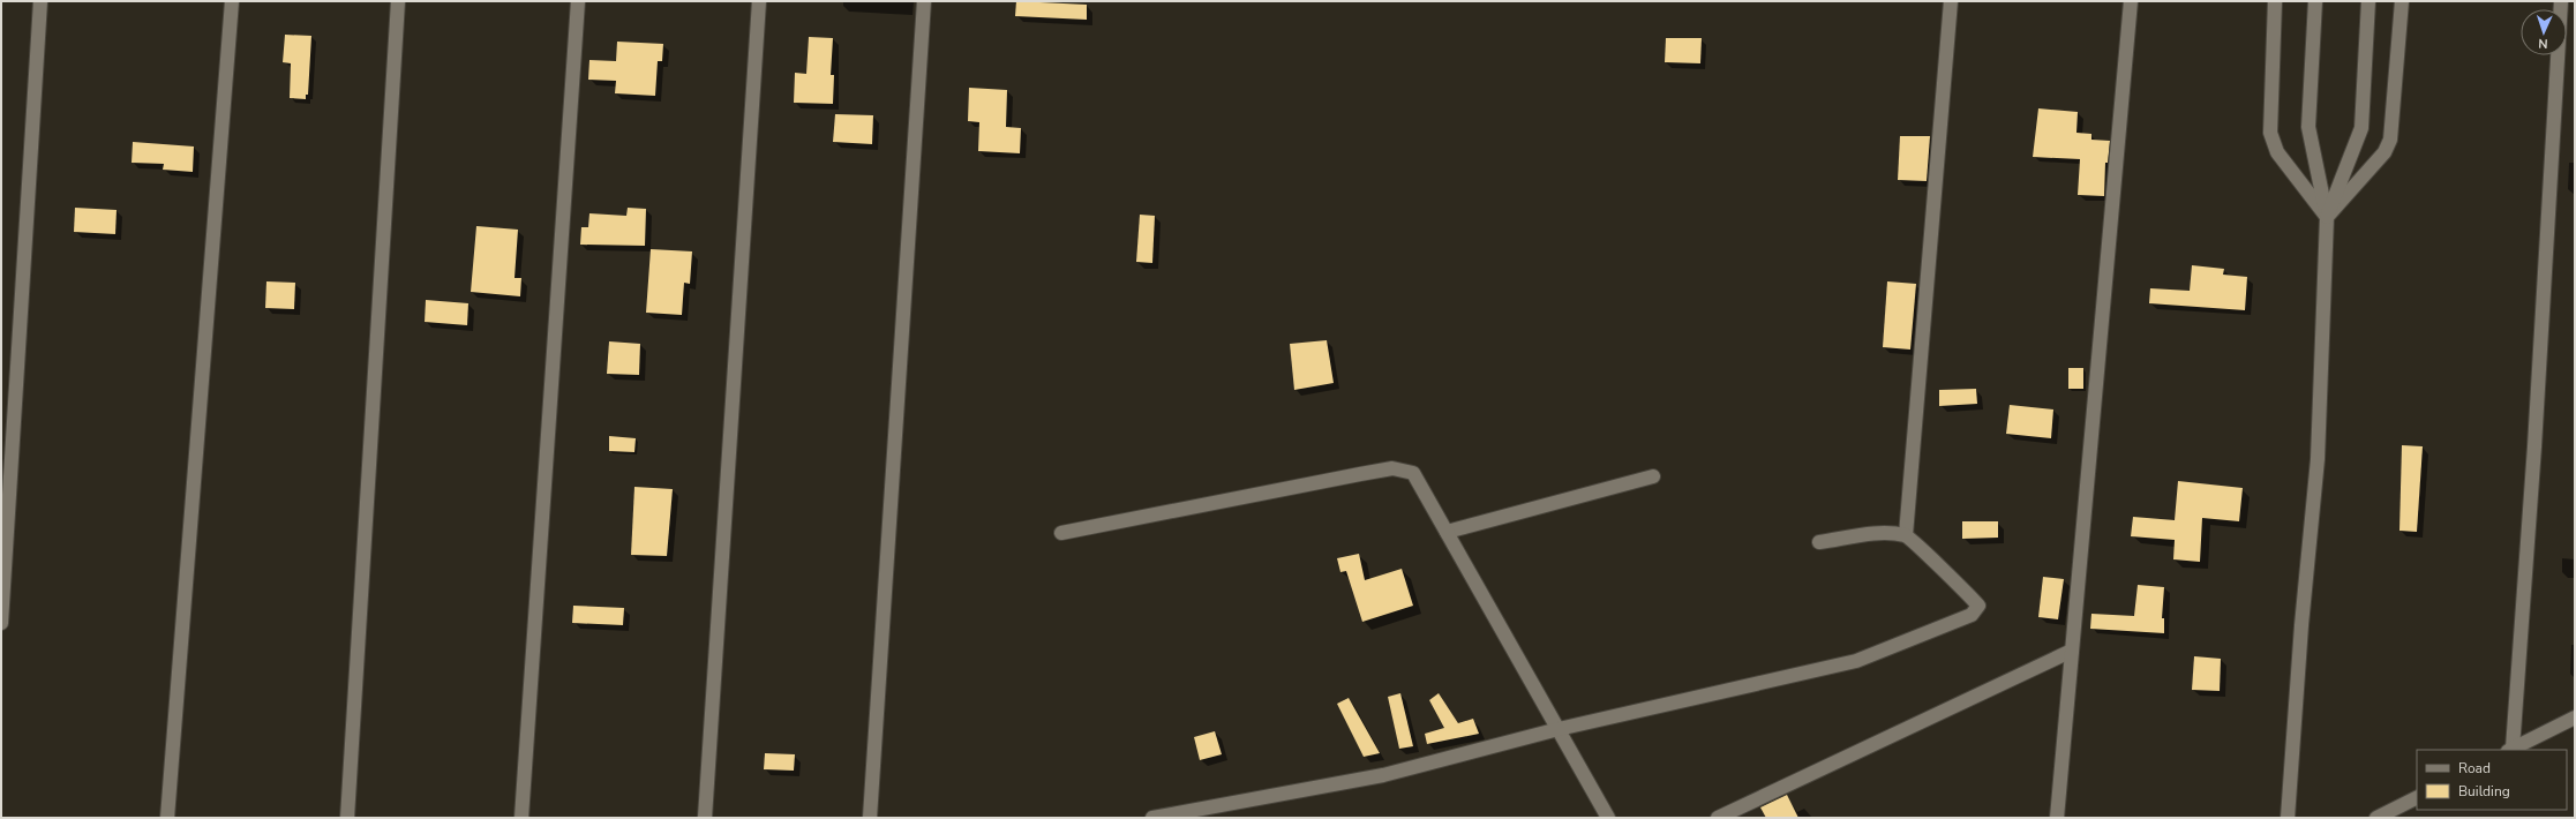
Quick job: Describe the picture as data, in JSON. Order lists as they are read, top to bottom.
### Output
{
  "legend": ["Road", "Building"],
  "north": "bottom"
}
